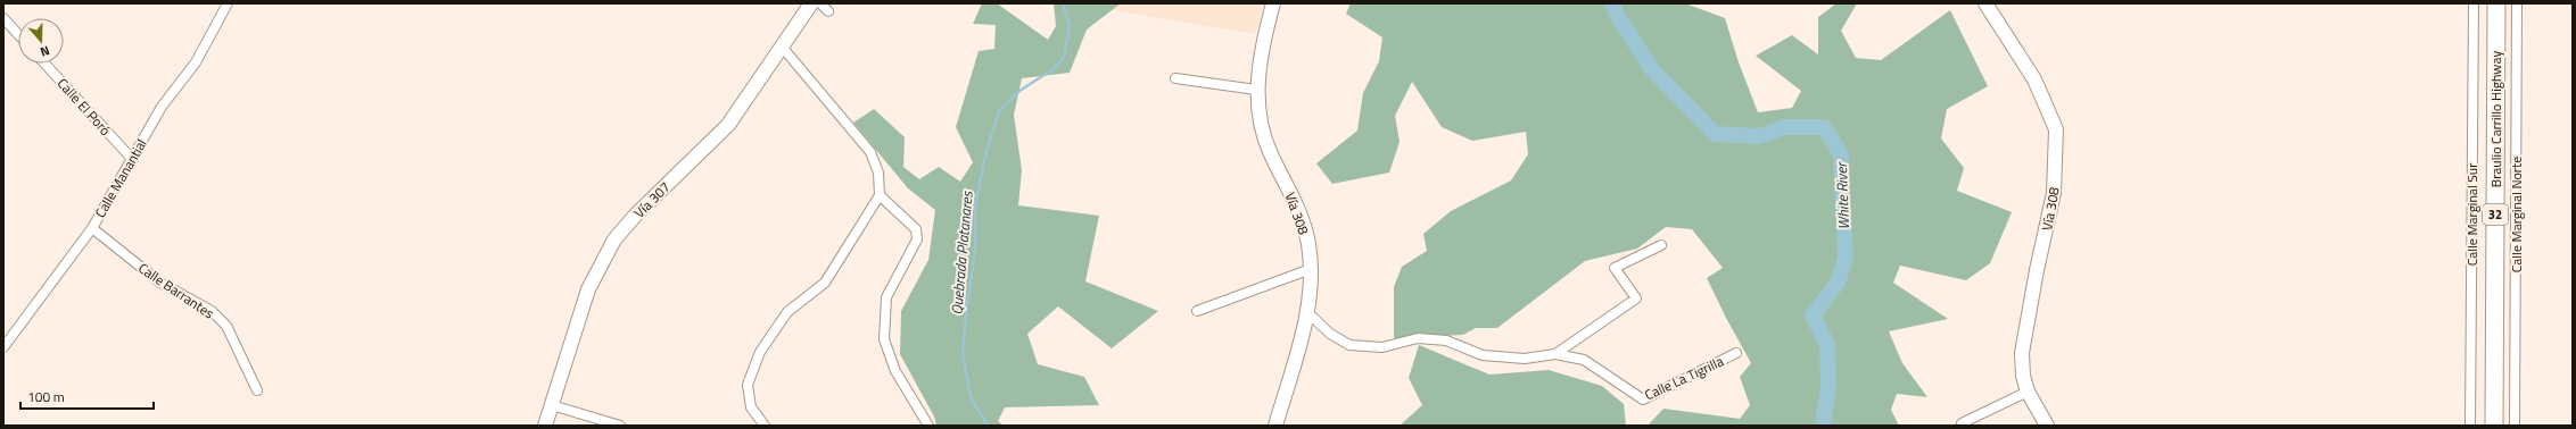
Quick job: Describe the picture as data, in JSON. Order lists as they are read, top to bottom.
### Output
{
  "streets": {
    "highway": ["Braulio Carrillo Highway", "32"],
    "street": [
      "Calle El Poró",
      "Calle Manantial",
      "Vía 307",
      "Vía 308",
      "Calle Marginal Sur",
      "Calle Marginal Norte",
      "Calle Barrantes",
      "Calle La Tigrilla"
    ]
  },
  "crossings": [
    ["Calle El Poró", "Calle Manantial"],
    ["Calle Manantial", "Calle Barrantes"],
    ["Vía 308", "Calle La Tigrilla"]
  ],
  "water": ["White River", "Quebrada Platanares"],
  "scale_bar": "100 m",
  "north": "bottom"
}
